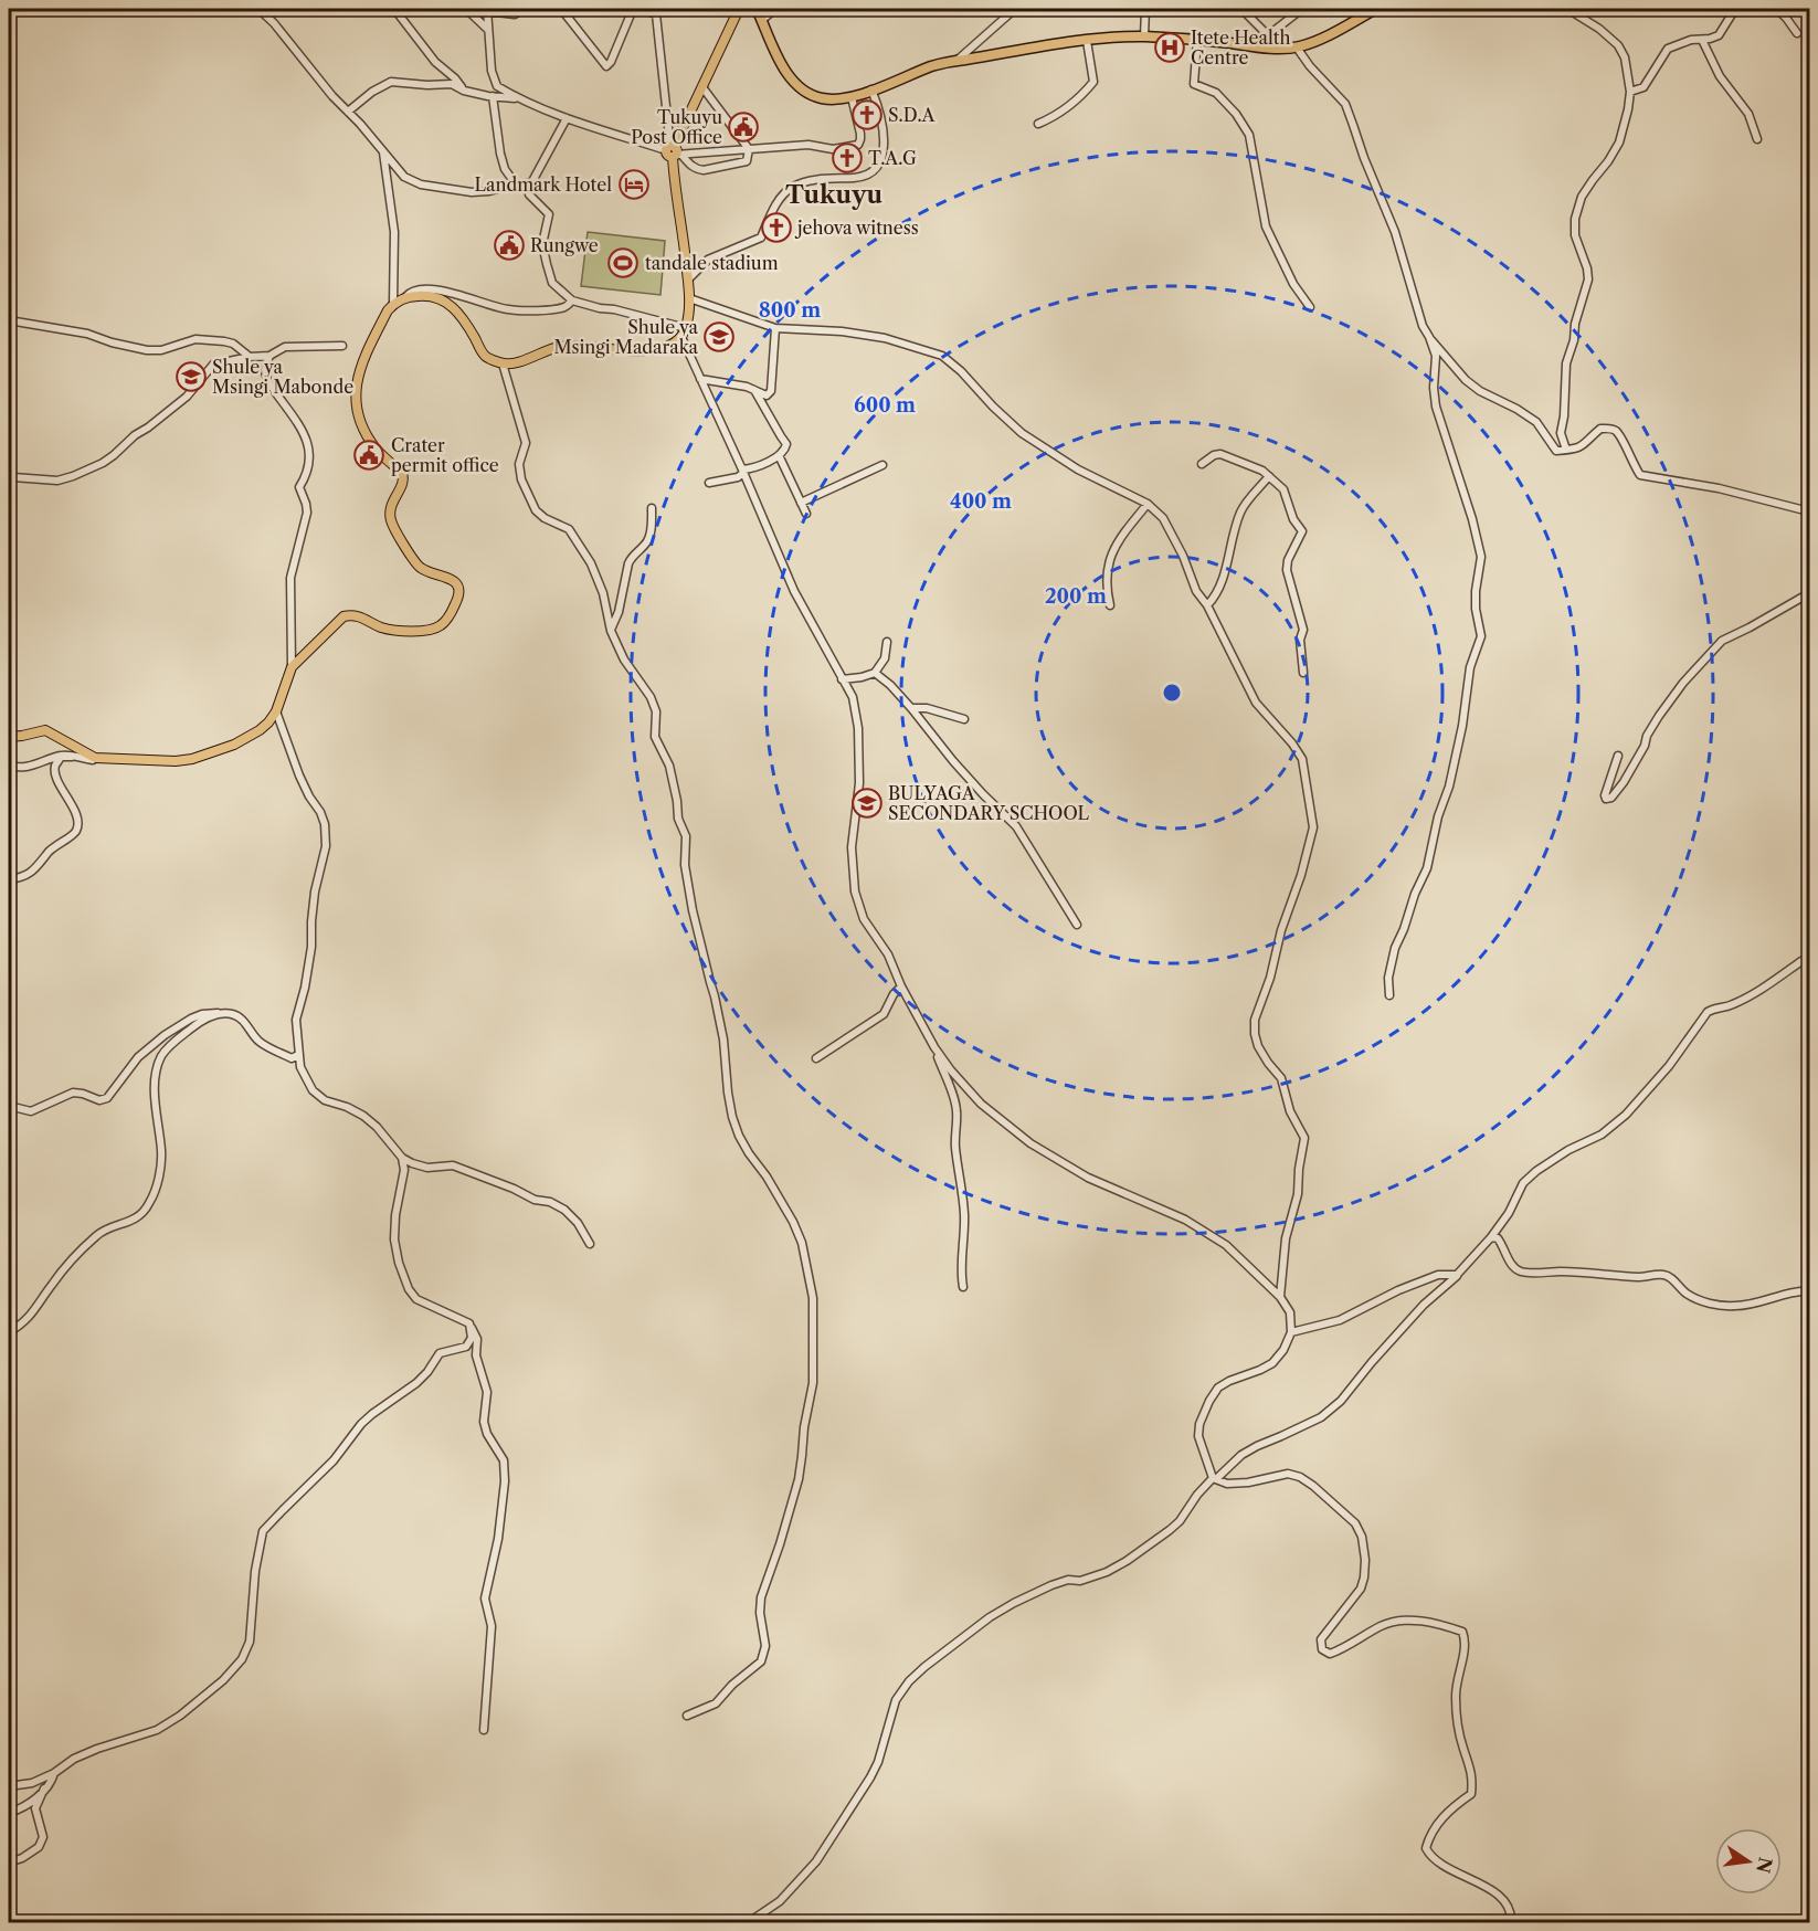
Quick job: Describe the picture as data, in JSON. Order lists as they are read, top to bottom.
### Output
{
  "districts": ["Tukuyu"],
  "places": {
    "hospital": ["Itete Health Centre"],
    "church": ["S.D.A", "T.A.G", "jehova witness"],
    "public building": ["Tukuyu Post Office", "Rungwe", "Crater permit office"],
    "hotel": ["Landmark Hotel"],
    "sports": ["tandale stadium"],
    "school or university": ["Shule ya Msingi Madaraka", "Shule ya Msingi Mabonde", "BULYAGA SECONDARY SCHOOL"]
  },
  "north": "right",
  "rings": [
    "800 m",
    "600 m",
    "400 m",
    "200 m"
  ]
}
